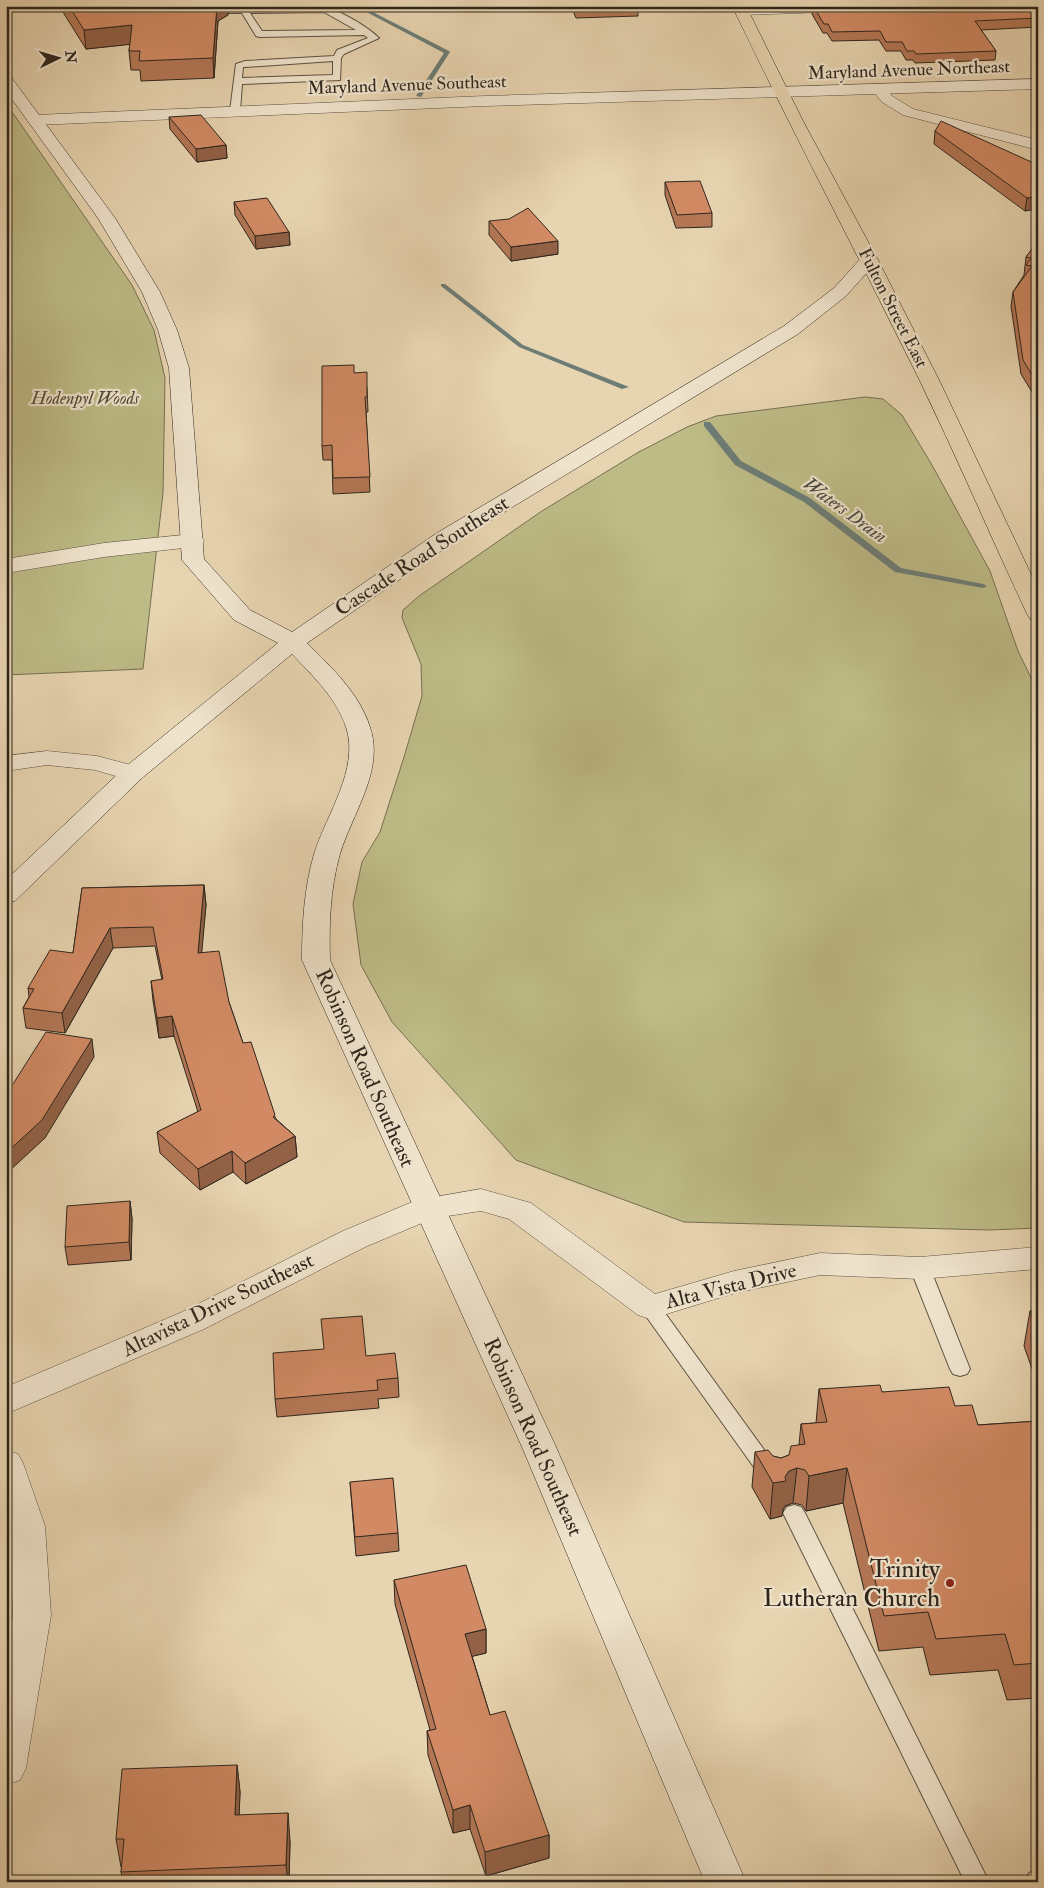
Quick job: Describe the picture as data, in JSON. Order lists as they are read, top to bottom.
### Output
{
  "streets": {
    "main road": [
      "Maryland Avenue Northeast",
      "Maryland Avenue Southeast",
      "Fulton Street East",
      "Cascade Road Southeast",
      "Robinson Road Southeast",
      "Alta Vista Drive",
      "Altavista Drive Southeast"
    ]
  },
  "crossings": [
    ["Maryland Avenue Northeast", "Maryland Avenue Southeast"],
    ["Maryland Avenue Northeast", "Fulton Street East"],
    ["Maryland Avenue Southeast", "Fulton Street East"],
    ["Maryland Avenue Southeast", "Robinson Road Southeast"],
    ["Fulton Street East", "Cascade Road Southeast"],
    ["Cascade Road Southeast", "Robinson Road Southeast"],
    ["Robinson Road Southeast", "Alta Vista Drive"],
    ["Robinson Road Southeast", "Altavista Drive Southeast"],
    ["Alta Vista Drive", "Altavista Drive Southeast"]
  ],
  "water": ["Waters Drain"],
  "parks": ["Hodenpyl Woods"],
  "places": ["Trinity Lutheran Church"],
  "north": "right"
}
